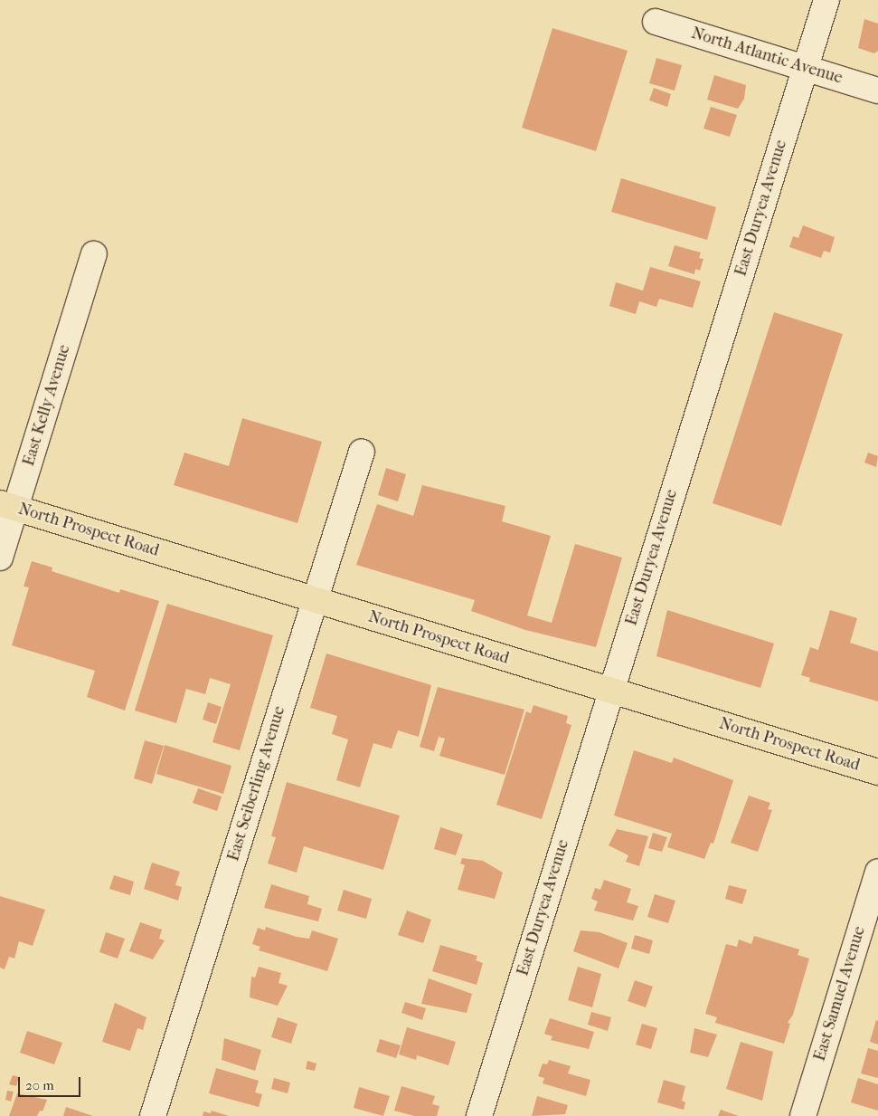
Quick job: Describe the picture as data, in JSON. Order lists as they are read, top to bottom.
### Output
{
  "streets": {
    "main road": ["North Prospect Road"],
    "street": [
      "North Atlantic Avenue",
      "East Duryea Avenue",
      "East Kelly Avenue",
      "East Seiberling Avenue",
      "East Samuel Avenue"
    ]
  },
  "crossings": [
    ["North Atlantic Avenue", "East Duryea Avenue"],
    ["East Duryea Avenue", "North Prospect Road"],
    ["East Kelly Avenue", "North Prospect Road"],
    ["North Prospect Road", "East Seiberling Avenue"]
  ],
  "scale_bar": "20 m"
}
